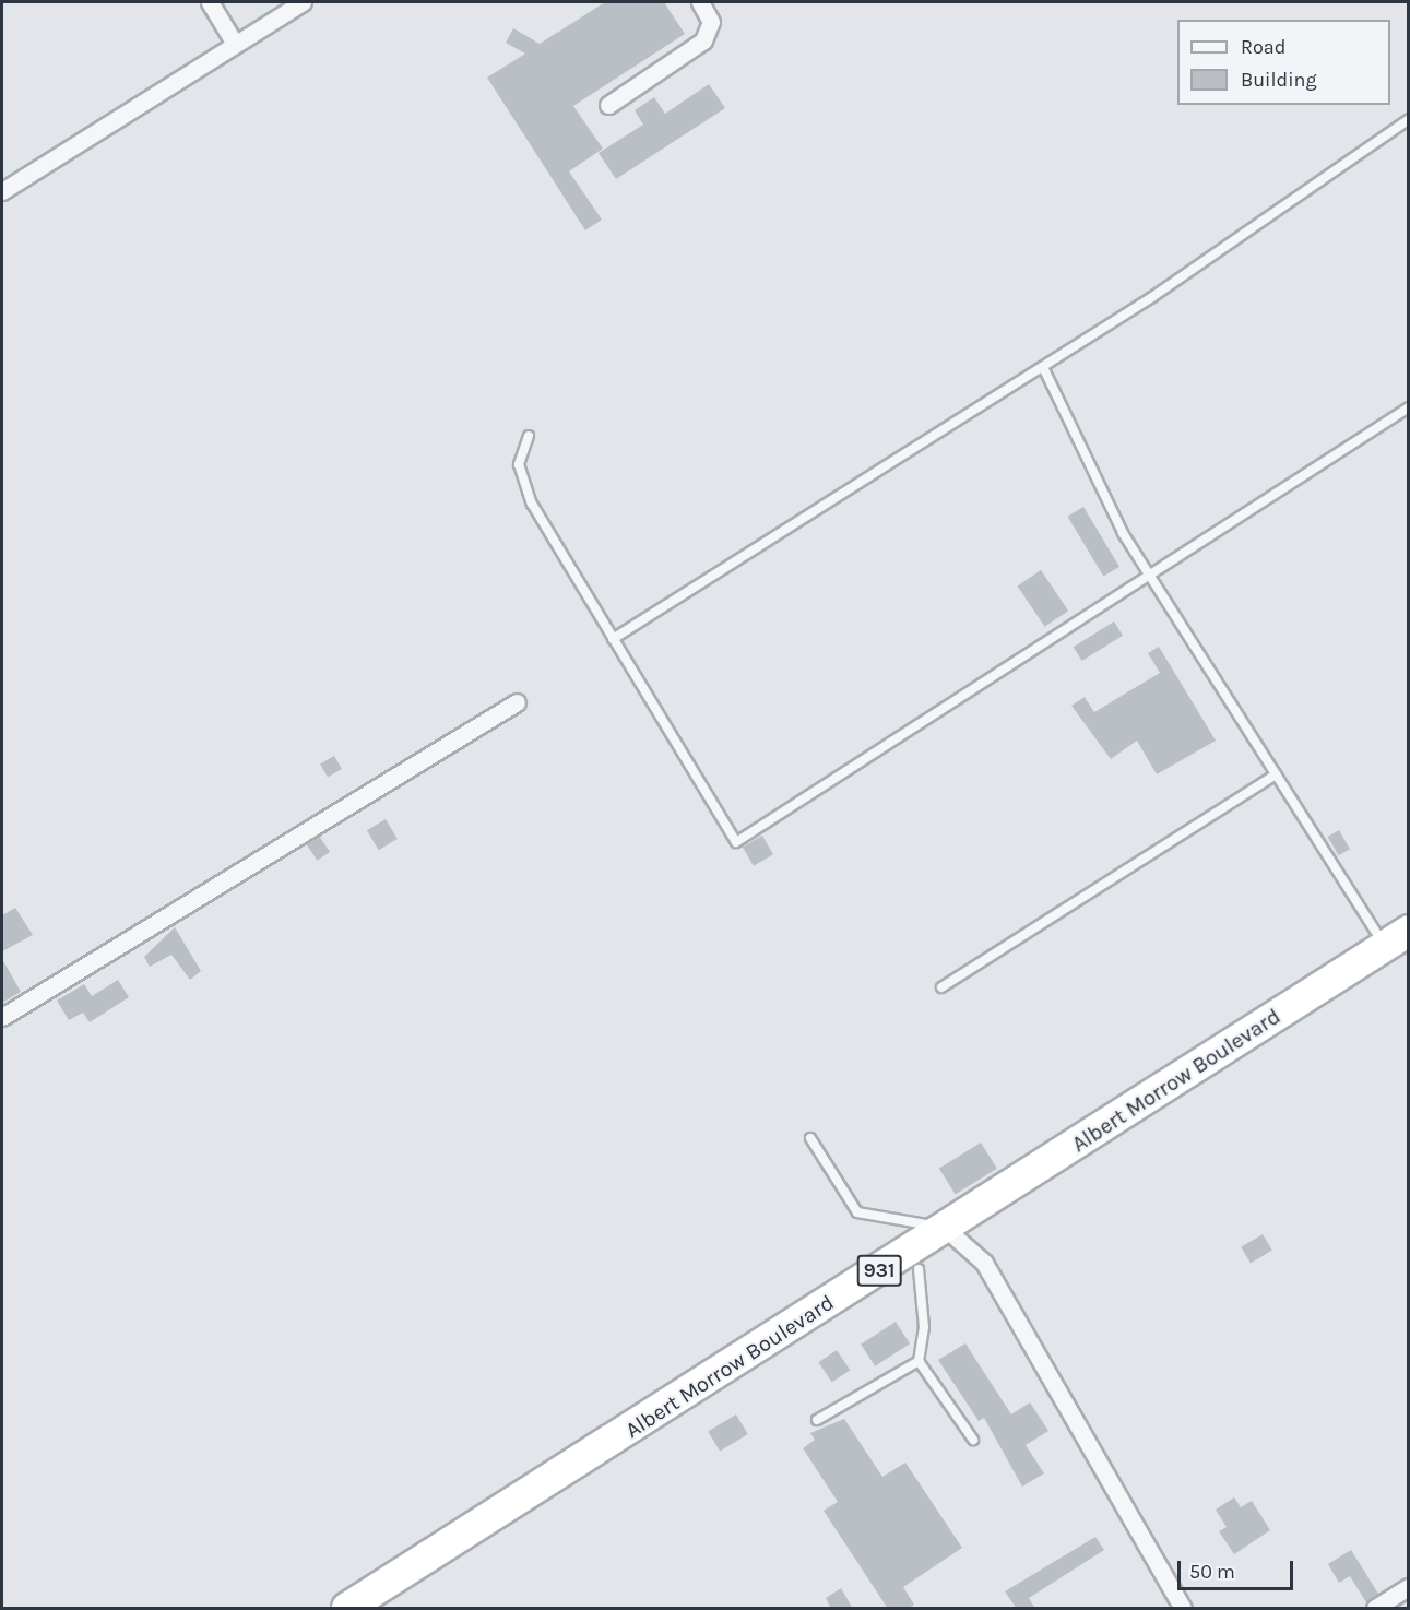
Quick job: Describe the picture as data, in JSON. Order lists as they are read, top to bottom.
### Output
{
  "streets": {
    "highway": ["Albert Morrow Boulevard", "931"]
  },
  "legend": ["Road", "Building"],
  "scale_bar": "50 m"
}
